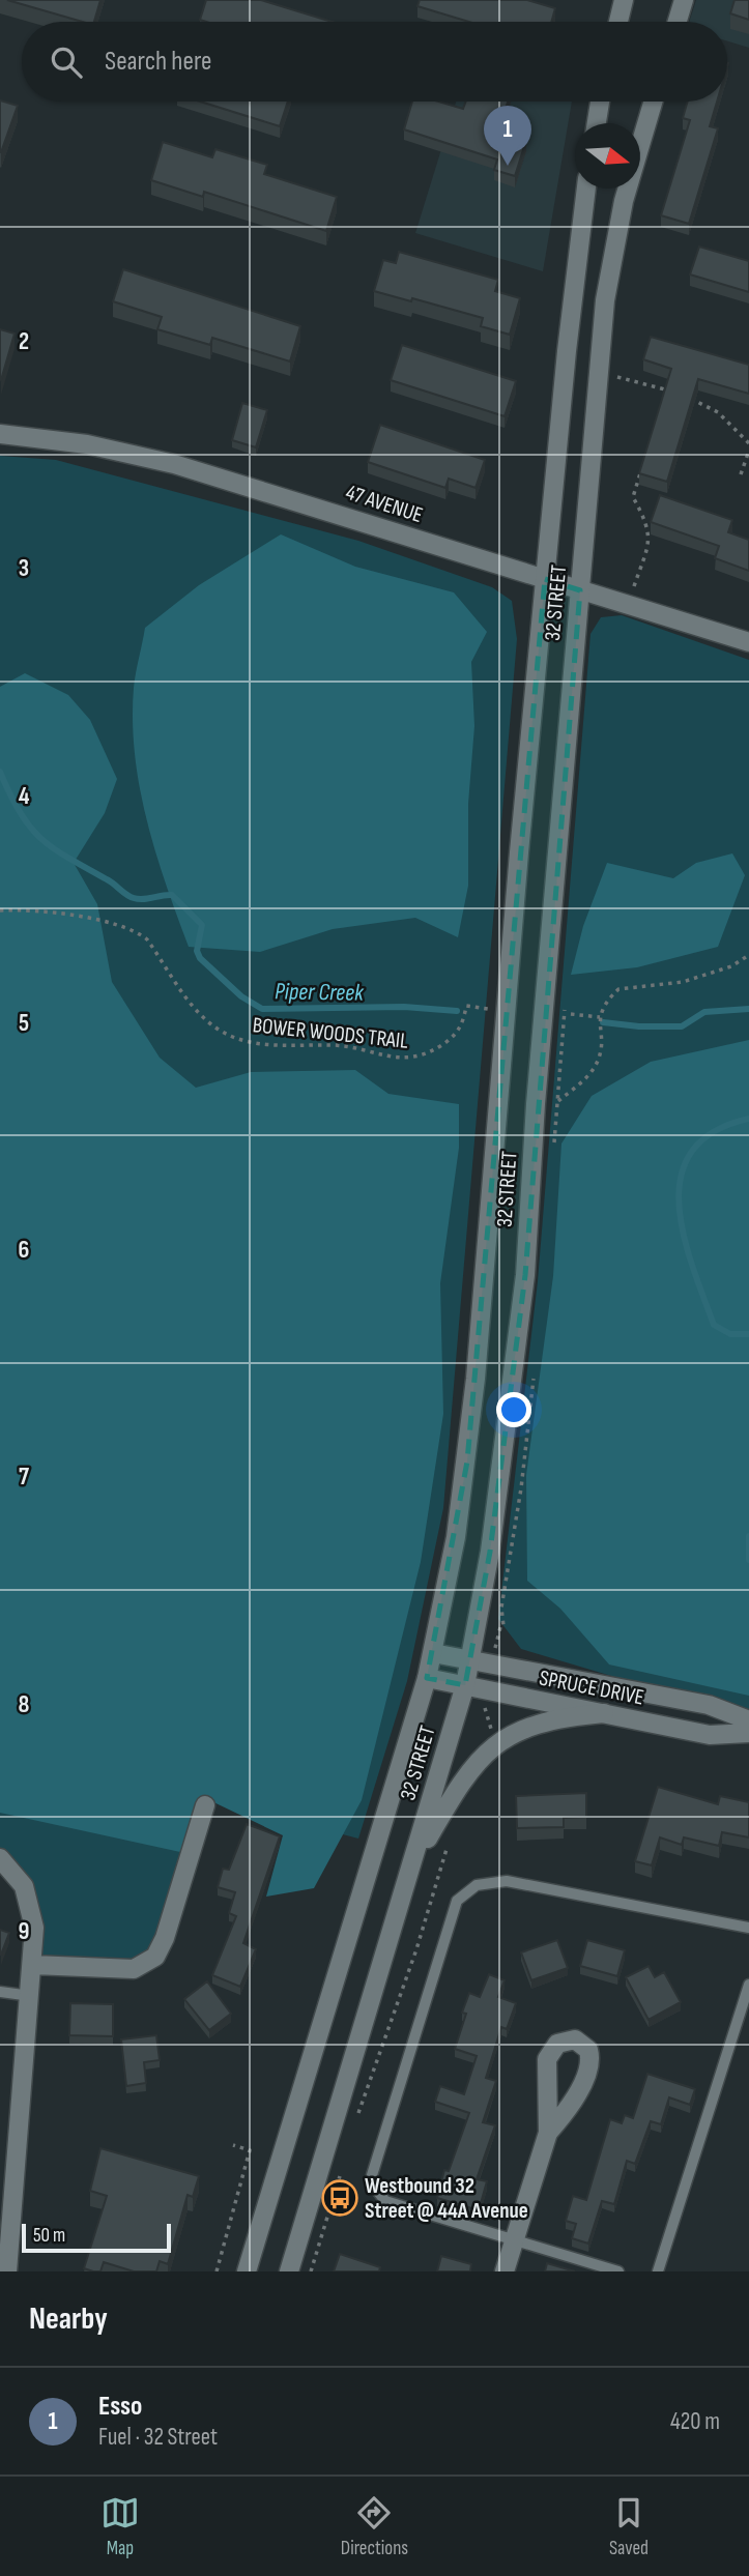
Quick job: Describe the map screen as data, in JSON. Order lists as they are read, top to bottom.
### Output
{
  "streets": {
    "main road": ["47 AVENUE", "32 STREET", "SPRUCE DRIVE"],
    "path": ["BOWER WOODS TRAIL"]
  },
  "crossings": [
    ["47 AVENUE", "32 STREET"],
    ["32 STREET", "SPRUCE DRIVE"]
  ],
  "water": ["Piper Creek"],
  "places": {
    "bus stop": ["Westbound 32 Street @ 44A Avenue"]
  },
  "scale_bar": "50 m",
  "north": "right",
  "page": {
    "search": "Search here",
    "pins": "1",
    "scale": "50 m",
    "heading": "Nearby",
    "list": [
      {
        "mark": "1",
        "name": "Esso",
        "note": "Fuel · 32 Street",
        "value": "420 m"
      }
    ],
    "nav": ["Map", "Directions", "Saved"]
  },
  "grid": {
    "rows": [
      "2",
      "3",
      "4",
      "5",
      "6",
      "7",
      "8",
      "9"
    ]
  }
}
